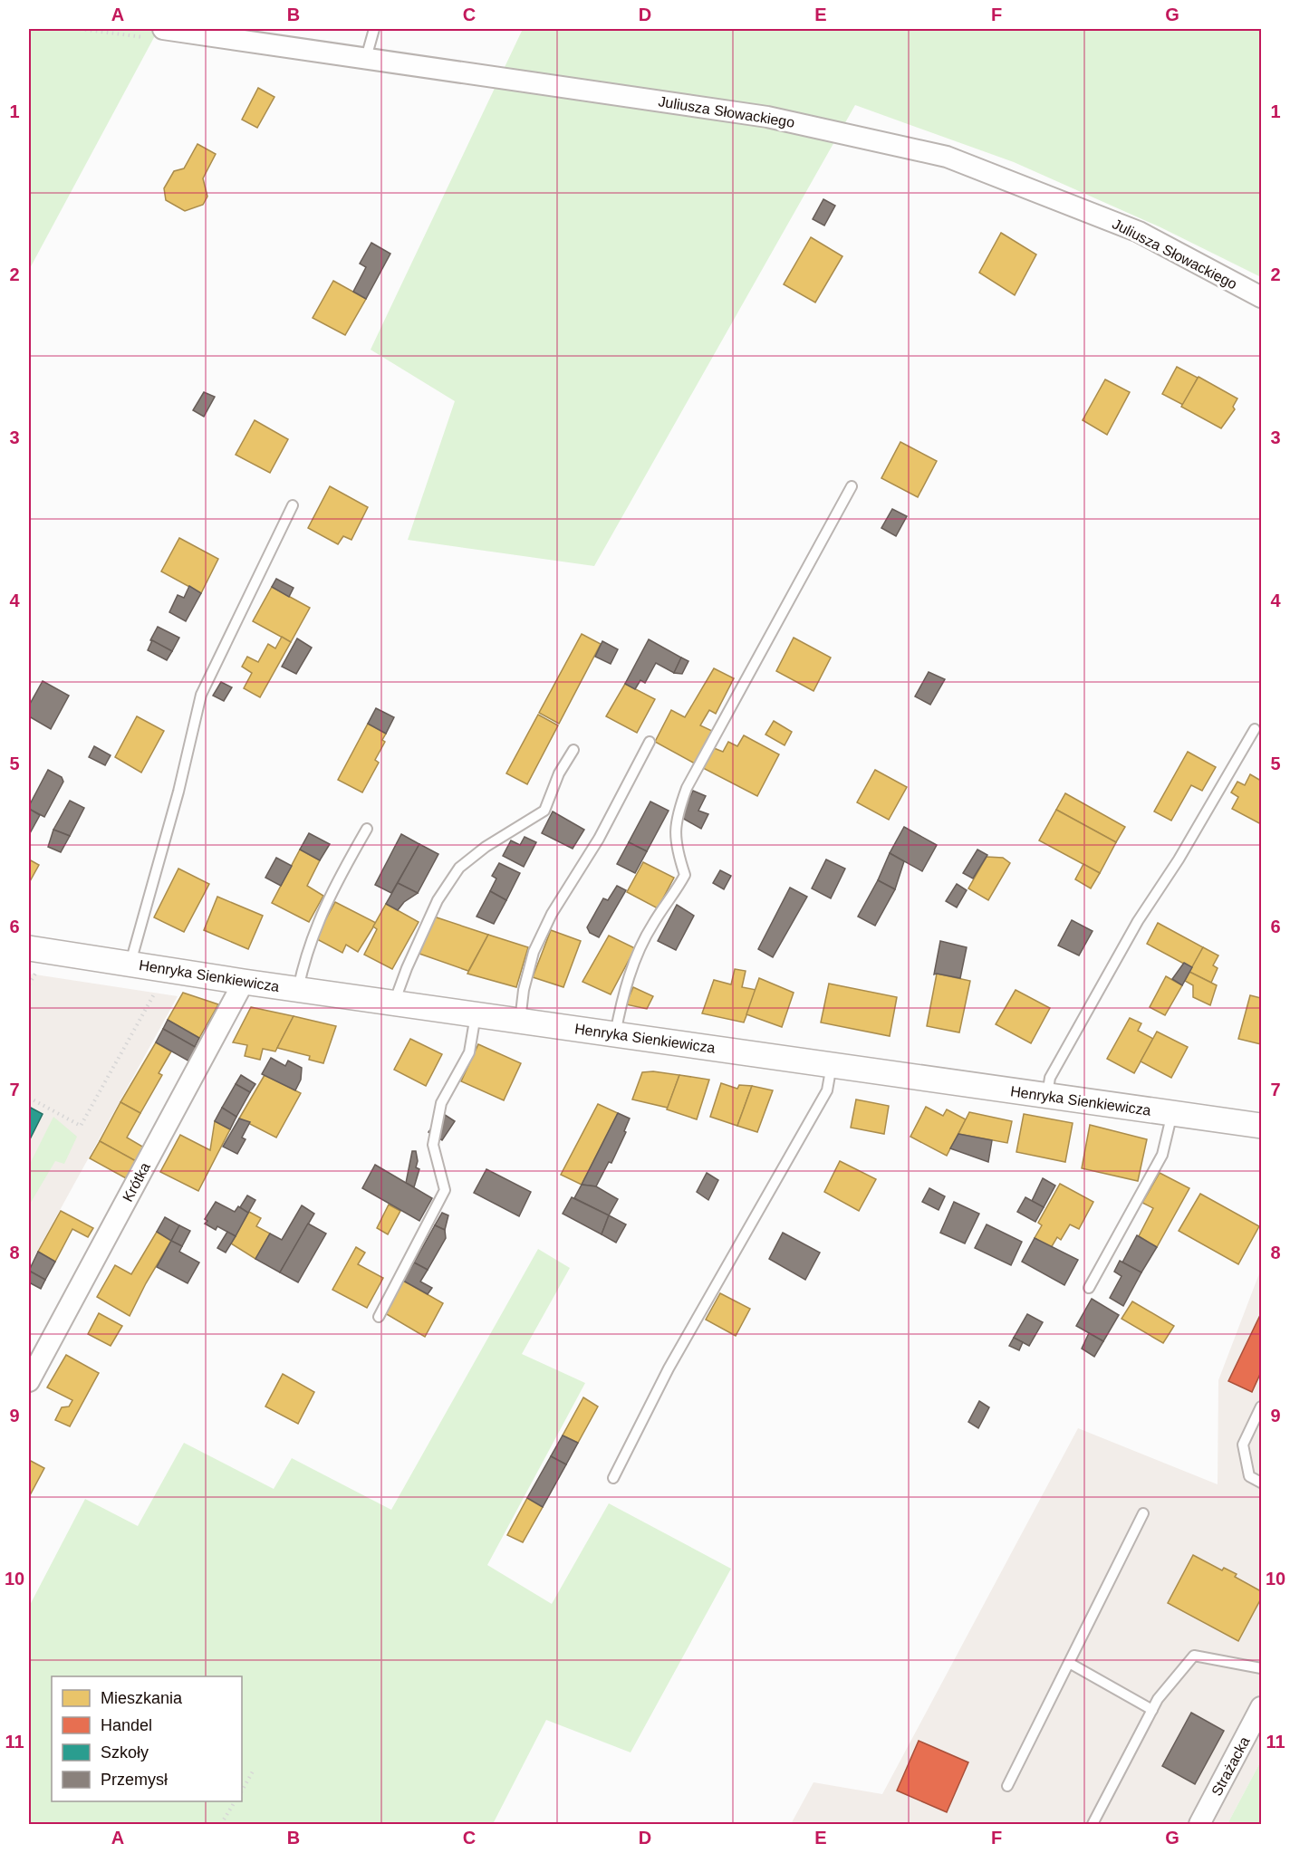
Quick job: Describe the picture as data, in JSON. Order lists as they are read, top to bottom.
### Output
{
  "streets": {
    "street": [
      "Juliusza Słowackiego",
      "Henryka Sienkiewicza",
      "Krótka",
      "Strażacka"
    ]
  },
  "crossings": [
    ["Henryka Sienkiewicza", "Krótka"]
  ],
  "legend": [
    "Mieszkania",
    "Handel",
    "Szkoły",
    "Przemysł"
  ],
  "grid": {
    "columns": [
      "A",
      "B",
      "C",
      "D",
      "E",
      "F",
      "G"
    ],
    "rows": [
      "1",
      "2",
      "3",
      "4",
      "5",
      "6",
      "7",
      "8",
      "9",
      "10",
      "11"
    ]
  }
}
